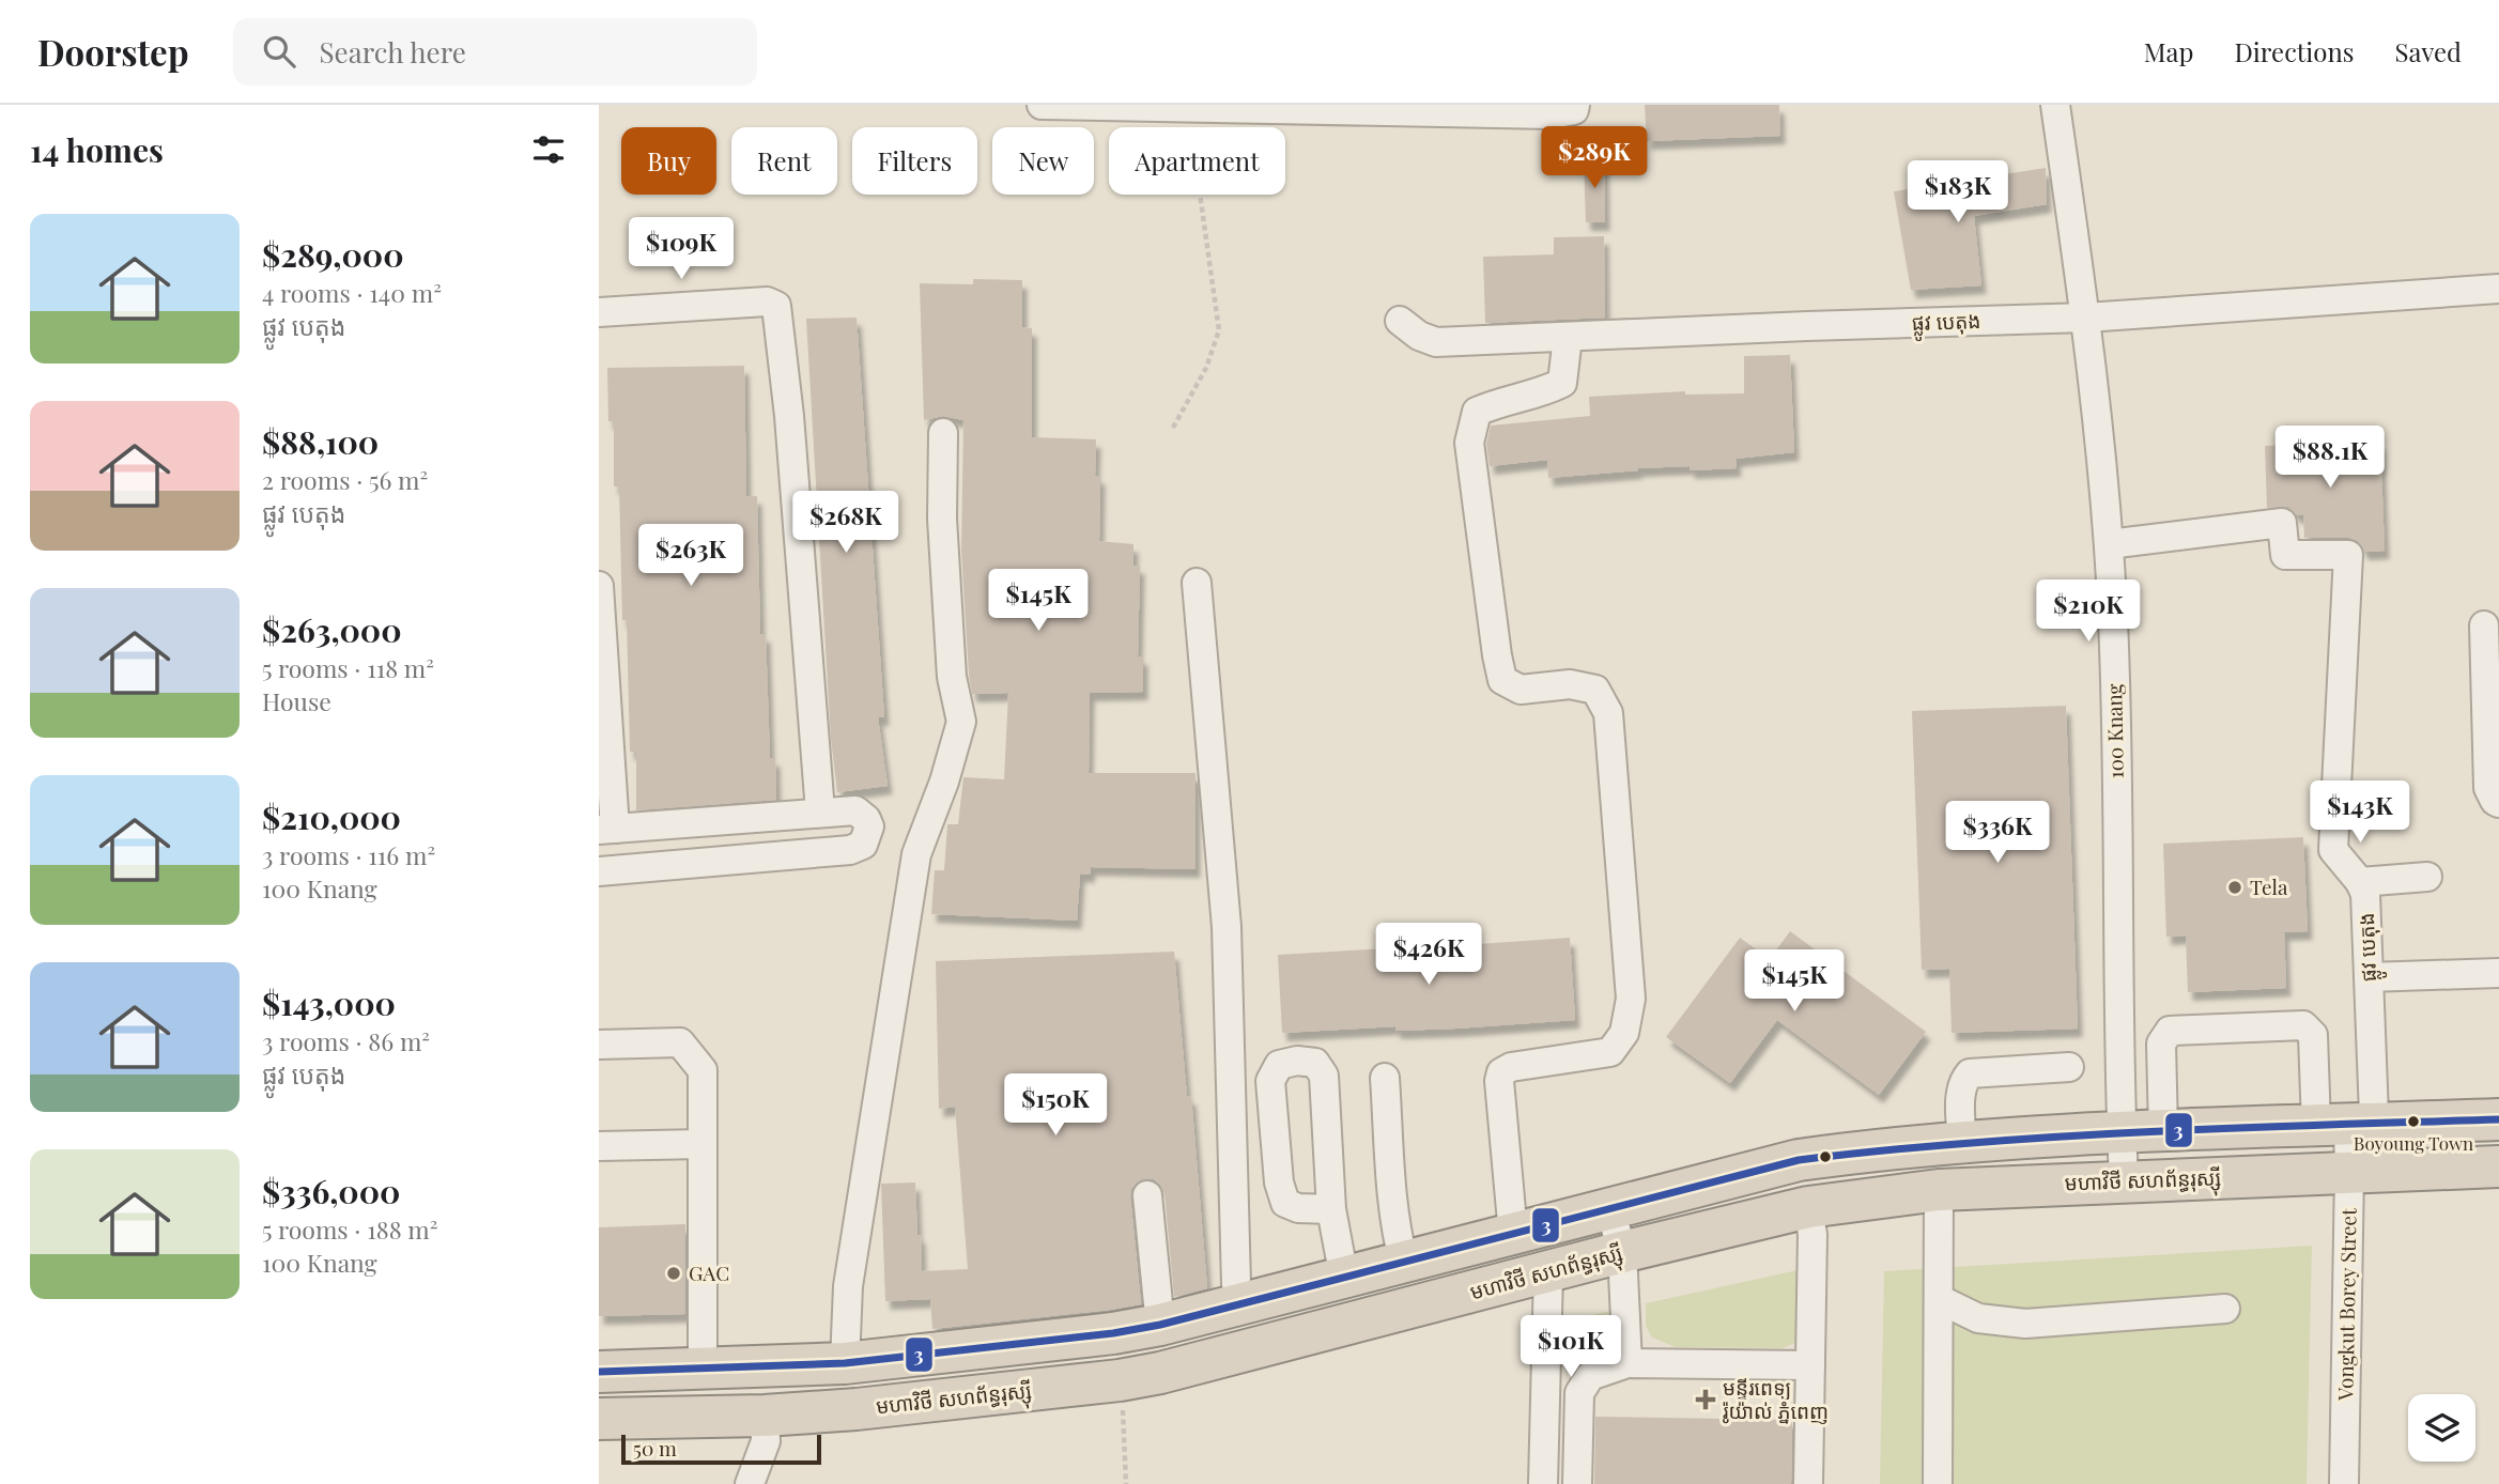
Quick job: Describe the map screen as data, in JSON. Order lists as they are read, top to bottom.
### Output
{
  "streets": {
    "highway": ["មហាវិថី សហព័ន្ធរុស្ស៊ី"],
    "street": ["ផ្លូវ បេតុង", "100 Knang", "Vongkut Borey Street"]
  },
  "crossings": [
    ["ផ្លូវ បេតុង", "100 Knang"],
    ["ផ្លូវ បេតុង", "Vongkut Borey Street"],
    ["100 Knang", "មហាវិថី សហព័ន្ធរុស្ស៊ី"],
    ["មហាវិថី សហព័ន្ធរុស្ស៊ី", "Vongkut Borey Street"]
  ],
  "places": {
    "other": ["Tela", "Boyoung Town", "GAC"],
    "health": ["មន្ទីរពេទ្យ រ៉ូយ៉ាល់ ភ្នំពេញ"]
  },
  "lines": ["transit line 3"],
  "scale_bar": "50 m",
  "page": {
    "header": "Doorstep",
    "search": "Search here",
    "nav": ["Map", "Directions", "Saved"],
    "heading": "14 homes",
    "price": [
      "$289K",
      "$183K",
      "$109K",
      "$88.1K",
      "$268K",
      "$263K",
      "$145K",
      "$210K",
      "$143K",
      "$336K",
      "$426K",
      "$145K",
      "$150K",
      "$101K"
    ],
    "chip": [
      "Buy",
      "Rent",
      "Filters",
      "New",
      "Apartment"
    ],
    "list": [
      {
        "name": "$289,000",
        "note": "4 rooms · 140 m² · ផ្លូវ បេតុង"
      },
      {
        "name": "$88,100",
        "note": "2 rooms · 56 m² · ផ្លូវ បេតុង"
      },
      {
        "name": "$263,000",
        "note": "5 rooms · 118 m² · House"
      },
      {
        "name": "$210,000",
        "note": "3 rooms · 116 m² · 100 Knang"
      },
      {
        "name": "$143,000",
        "note": "3 rooms · 86 m² · ផ្លូវ បេតុង"
      },
      {
        "name": "$336,000",
        "note": "5 rooms · 188 m² · 100 Knang"
      }
    ],
    "scale": "50 m"
  }
}
